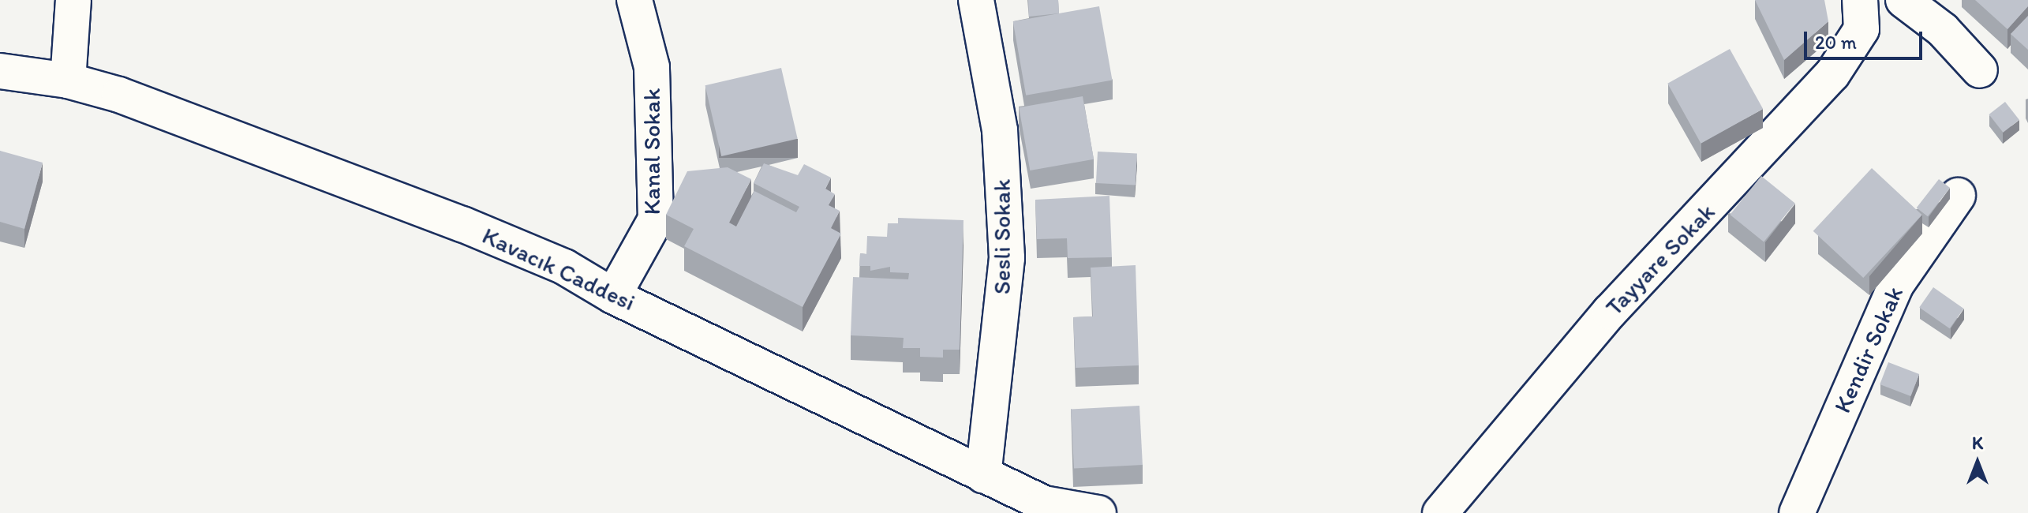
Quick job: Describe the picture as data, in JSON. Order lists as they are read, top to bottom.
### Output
{
  "streets": {
    "street": [
      "Kanal Sokak",
      "Sesli Sokak",
      "Tayyare Sokak",
      "Kavacık Caddesi",
      "Kendir Sokak"
    ]
  },
  "crossings": [
    ["Kanal Sokak", "Kavacık Caddesi"],
    ["Sesli Sokak", "Kavacık Caddesi"]
  ],
  "scale_bar": "20 m",
  "north": "top"
}
